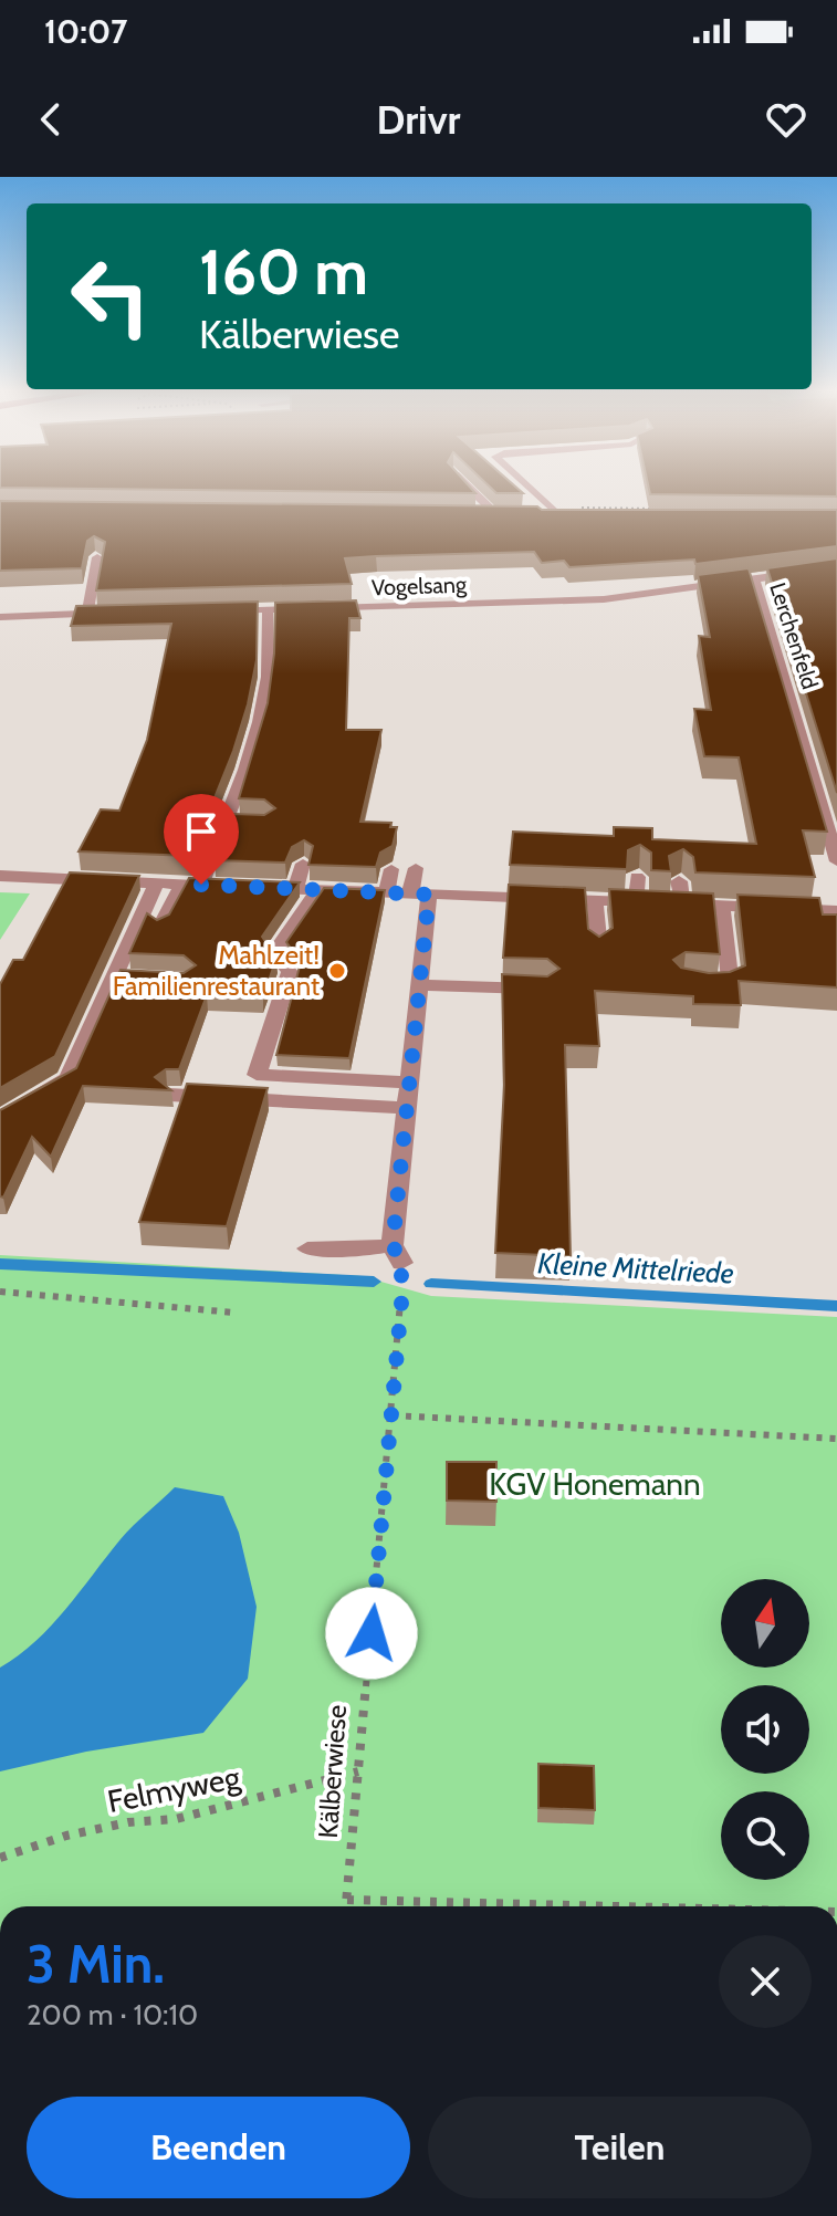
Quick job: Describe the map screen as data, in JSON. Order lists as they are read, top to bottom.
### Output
{
  "streets": {
    "street": ["Vogelsang", "Lerchenfeld"],
    "path": ["Kälberwiese", "Felmyweg"]
  },
  "crossings": [
    ["Vogelsang", "Lerchenfeld"],
    ["Kälberwiese", "Felmyweg"]
  ],
  "water": ["Kleine Mittelriede"],
  "parks": ["KGV Honemann"],
  "places": ["Mahlzeit! Familienrestaurant"],
  "north": "top",
  "page": {
    "status": "10:07",
    "header": "Drivr",
    "turn": ["160 m", "Kälberwiese"],
    "heading": ["3 Min.", "200 m · 10:10"],
    "buttons": ["Beenden", "Teilen"]
  }
}
